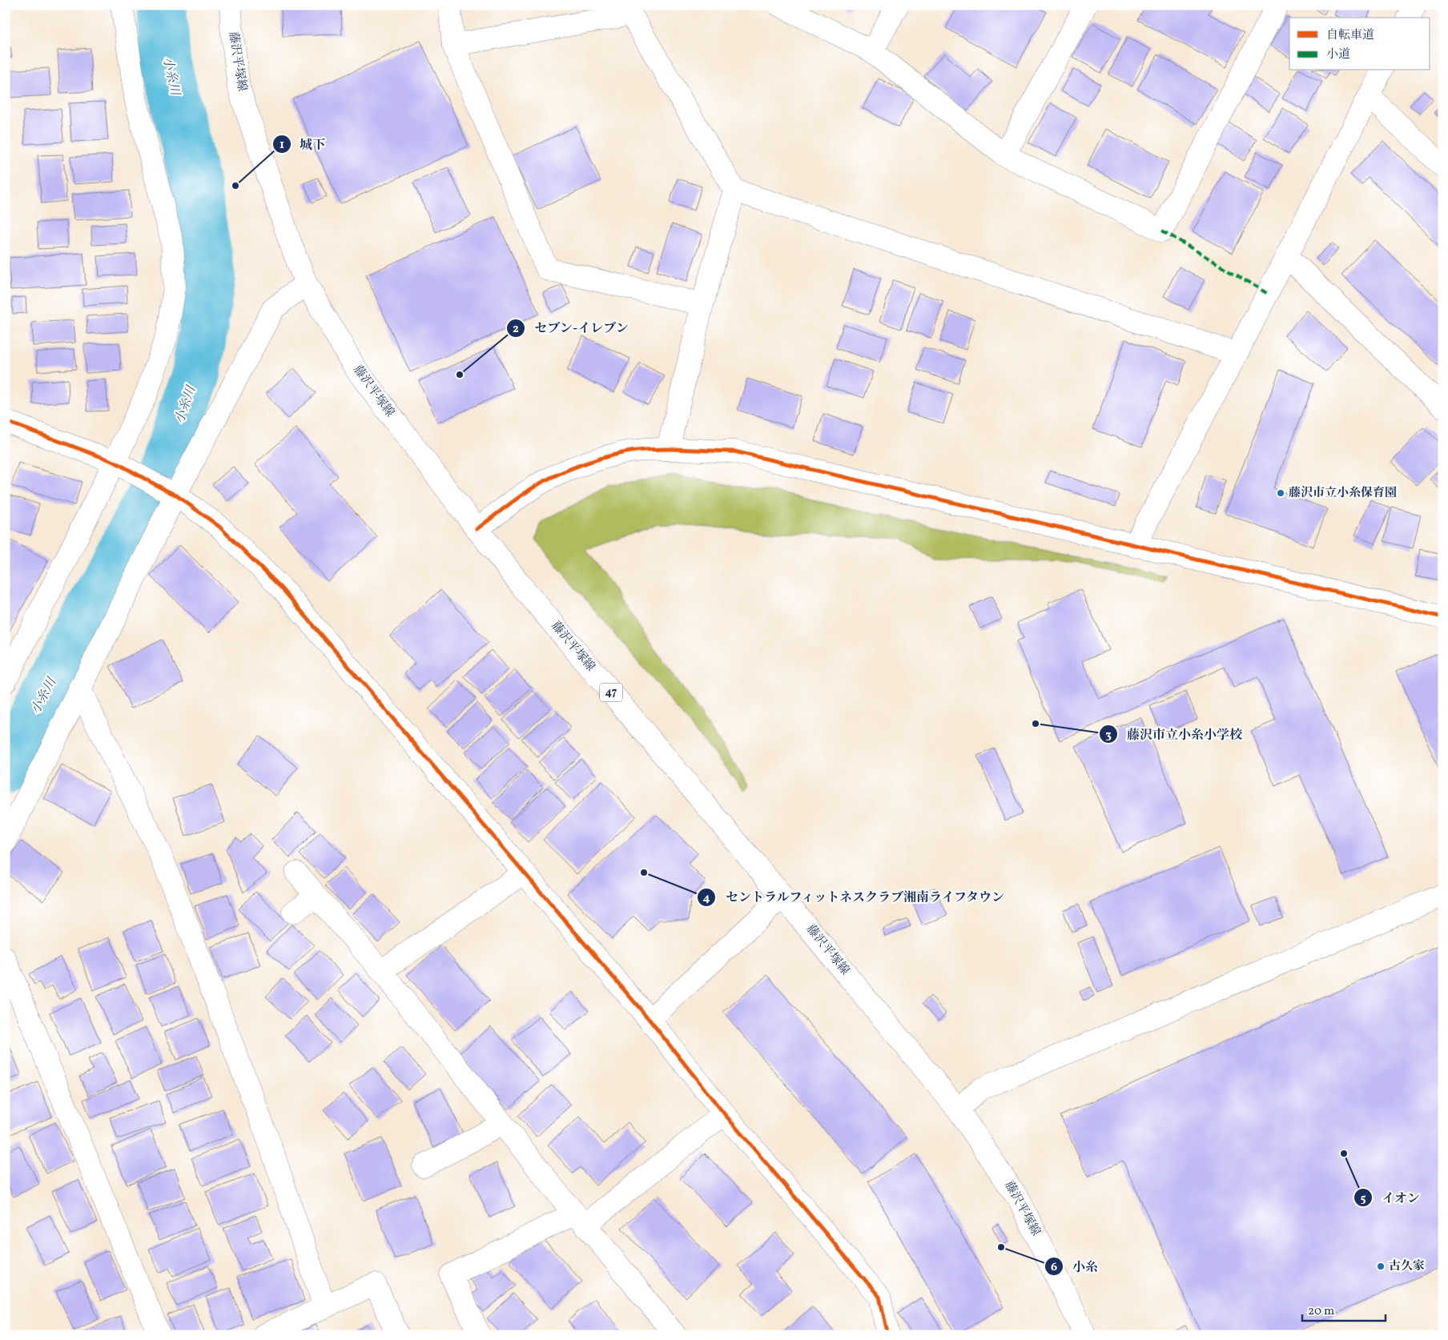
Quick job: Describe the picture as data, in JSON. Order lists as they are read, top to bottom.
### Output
{
  "streets": {
    "street": ["藤沢平塚線", "47"]
  },
  "water": ["小糸川"],
  "places": [
    "城下",
    "セブン-イレブン",
    "藤沢市立小糸保育園",
    "藤沢市立小糸小学校",
    "セントラルフィットネスクラブ湘南ライフタウン",
    "イオン",
    "小糸",
    "古久家"
  ],
  "legend": ["自転車道", "小道"],
  "scale_bar": "20 m"
}
